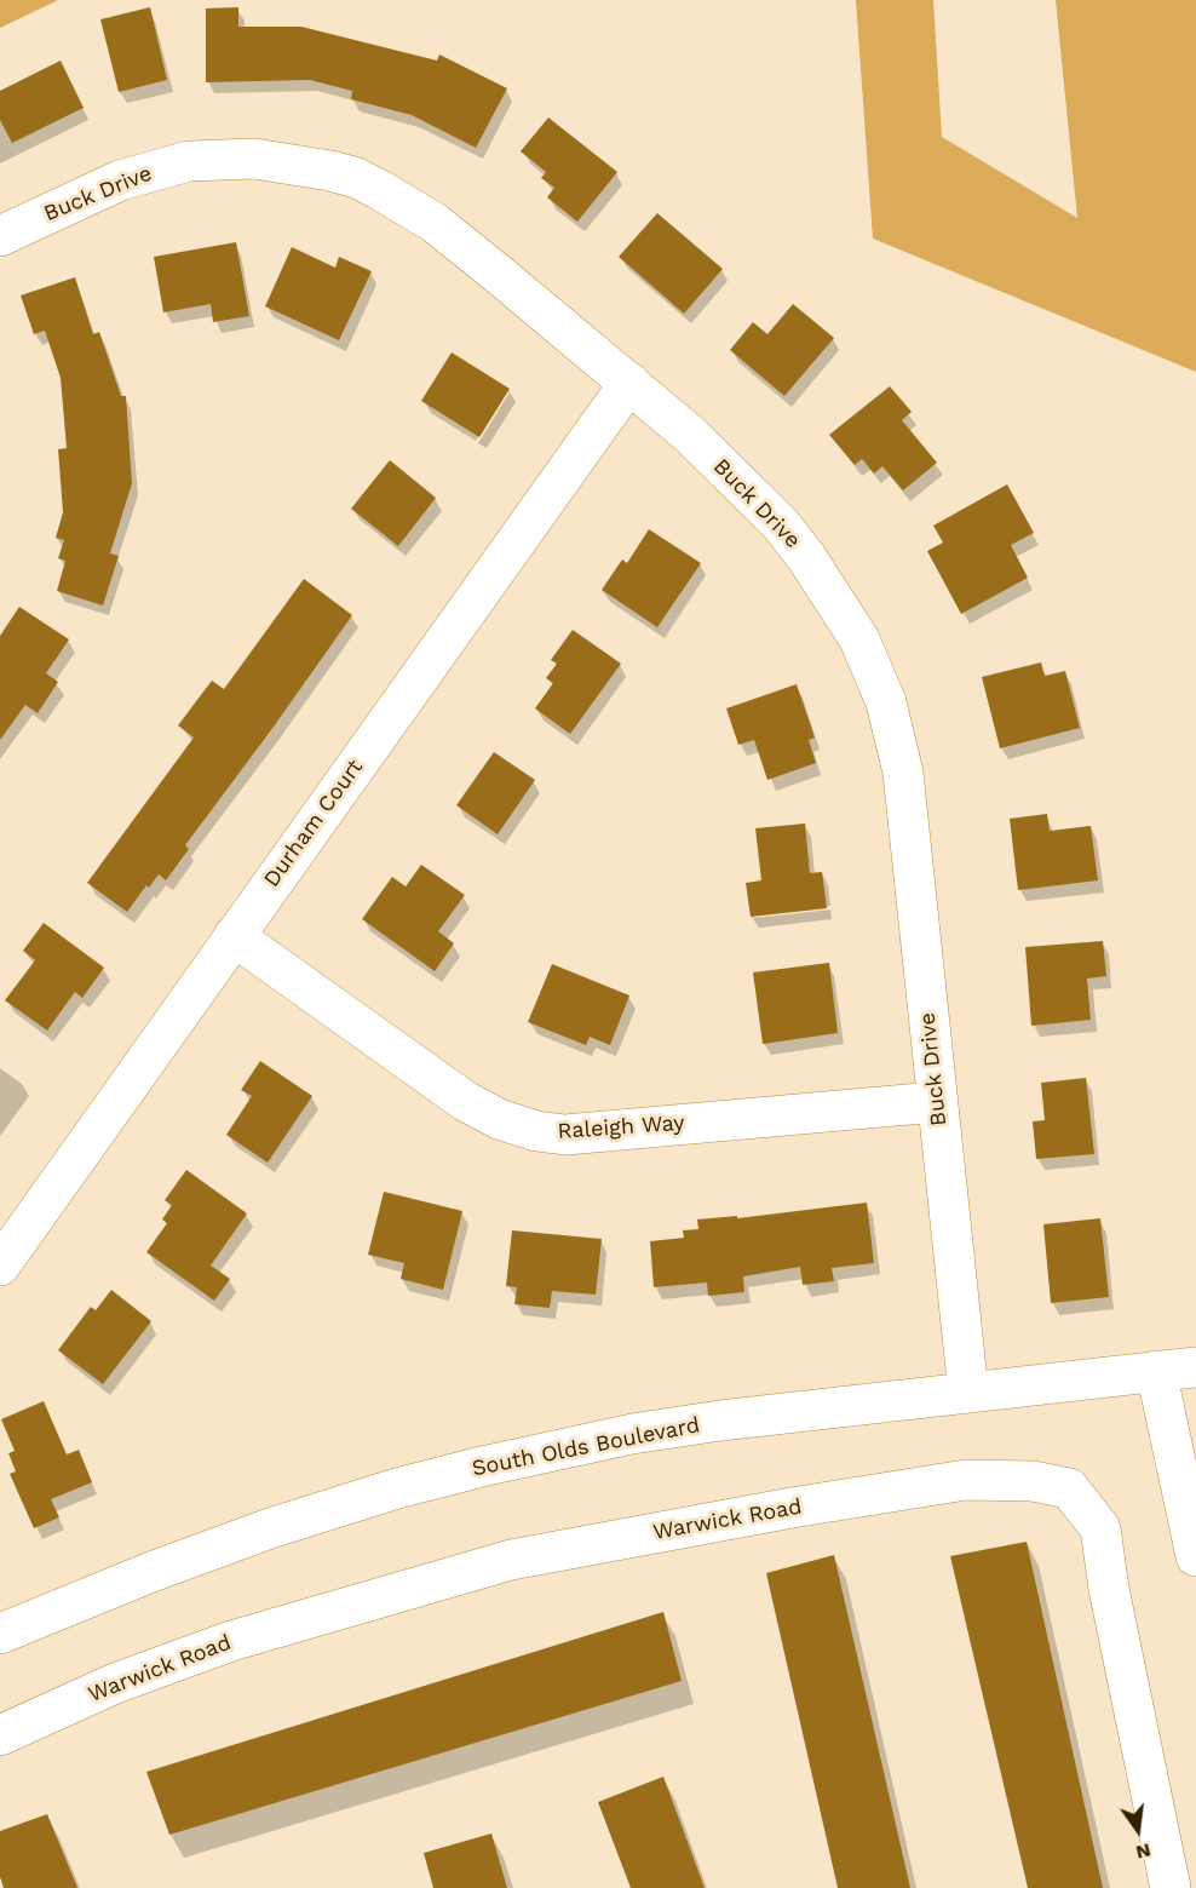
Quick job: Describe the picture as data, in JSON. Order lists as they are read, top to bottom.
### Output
{
  "streets": {
    "street": [
      "Buck Drive",
      "Durham Court",
      "Raleigh Way",
      "South Olds Boulevard",
      "Warwick Road"
    ]
  },
  "crossings": [
    ["Buck Drive", "Durham Court"],
    ["Buck Drive", "Raleigh Way"],
    ["Buck Drive", "South Olds Boulevard"],
    ["Durham Court", "Raleigh Way"]
  ],
  "north": "bottom"
}
